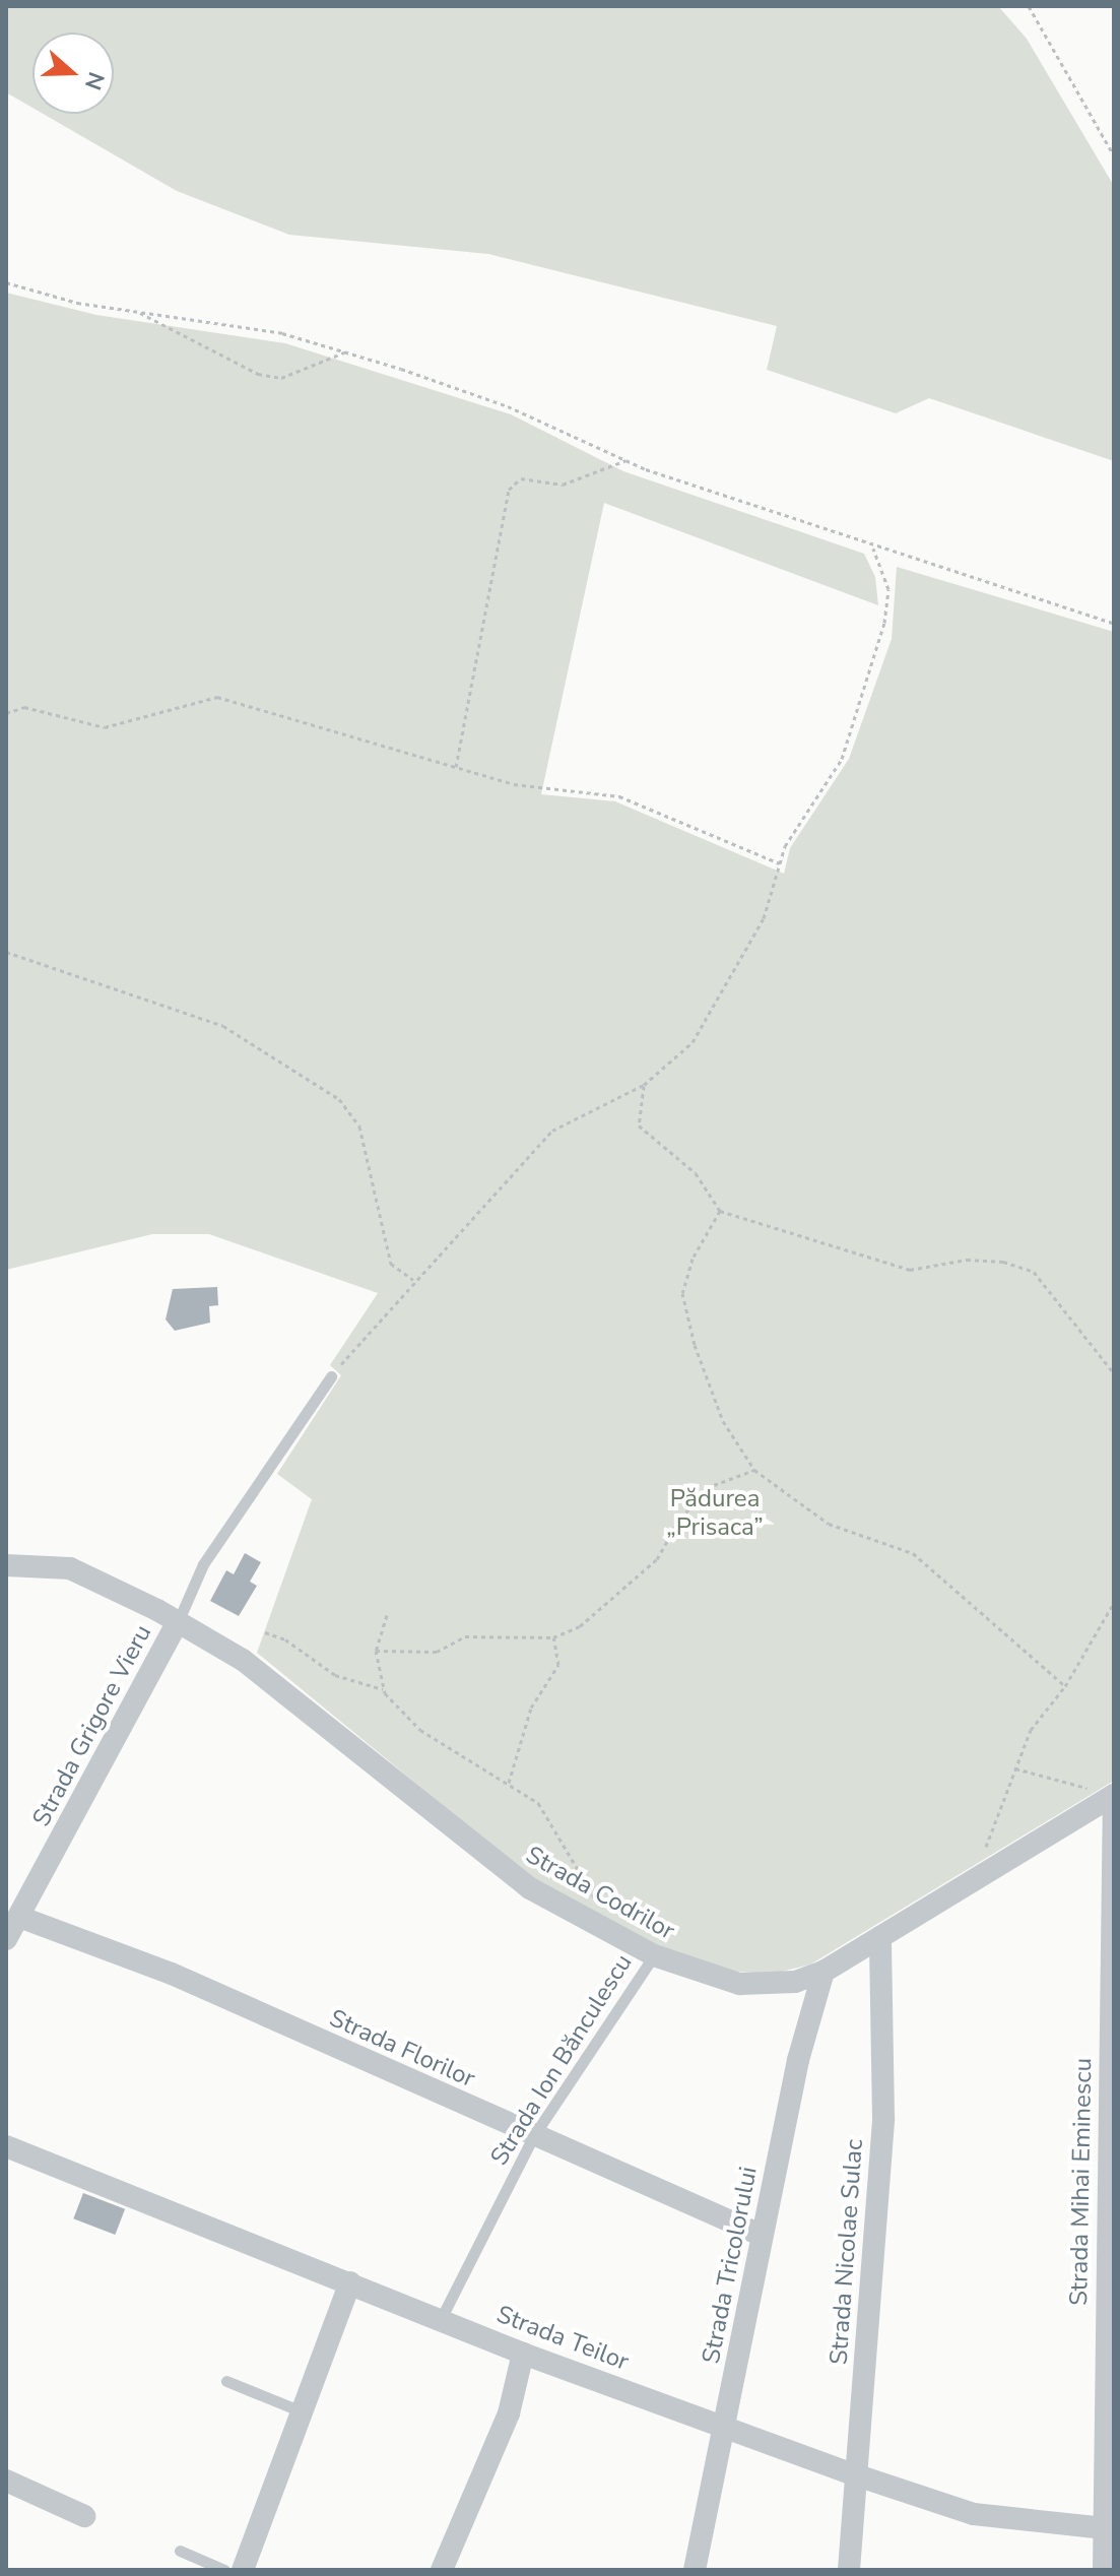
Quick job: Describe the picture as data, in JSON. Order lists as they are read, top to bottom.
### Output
{
  "streets": {
    "street": [
      "Strada Grigore Vieru",
      "Strada Codrilor",
      "Strada Florilor",
      "Strada Mihai Eminescu",
      "Strada Nicolae Sulac",
      "Strada Tricolorului",
      "Strada Teilor"
    ],
    "lane": ["Strada Ion Bănculescu"]
  },
  "crossings": [
    ["Strada Grigore Vieru", "Strada Codrilor"],
    ["Strada Grigore Vieru", "Strada Florilor"],
    ["Strada Codrilor", "Strada Ion Bănculescu"],
    ["Strada Codrilor", "Strada Mihai Eminescu"],
    ["Strada Codrilor", "Strada Nicolae Sulac"],
    ["Strada Codrilor", "Strada Tricolorului"],
    ["Strada Florilor", "Strada Ion Bănculescu"],
    ["Strada Florilor", "Strada Tricolorului"],
    ["Strada Ion Bănculescu", "Strada Teilor"],
    ["Strada Mihai Eminescu", "Strada Teilor"],
    ["Strada Nicolae Sulac", "Strada Teilor"],
    ["Strada Tricolorului", "Strada Teilor"]
  ],
  "parks": ["Pădurea „Prisaca”"],
  "north": "right"
}
